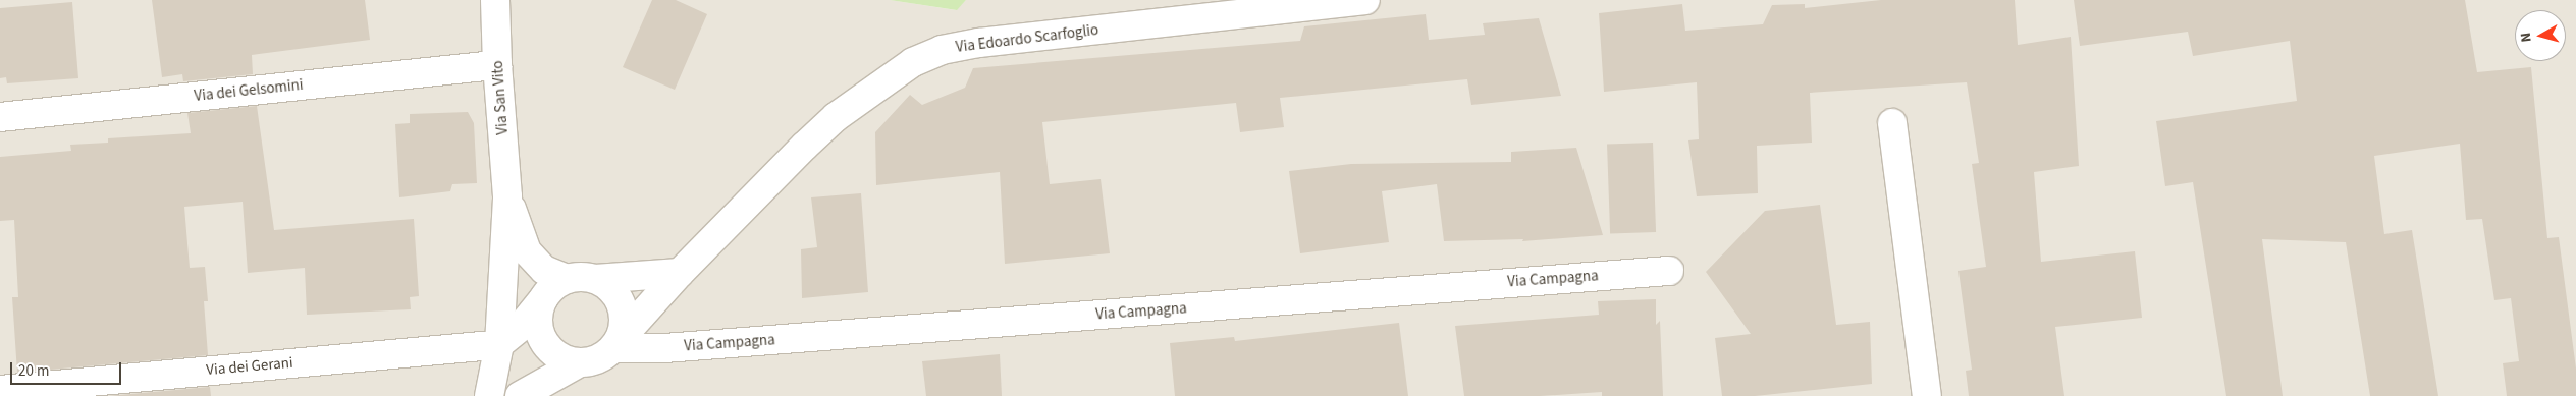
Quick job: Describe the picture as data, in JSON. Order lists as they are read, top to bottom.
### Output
{
  "streets": {
    "street": [
      "Via Edoardo Scarfoglio",
      "Via dei Gelsomini",
      "Via San Vito",
      "Via Campagna",
      "Via dei Gerani"
    ]
  },
  "crossings": [
    ["Via Edoardo Scarfoglio", "Via San Vito"],
    ["Via Edoardo Scarfoglio", "Via Campagna"],
    ["Via dei Gelsomini", "Via San Vito"],
    ["Via San Vito", "Via Campagna"],
    ["Via San Vito", "Via dei Gerani"]
  ],
  "scale_bar": "20 m",
  "north": "left"
}
